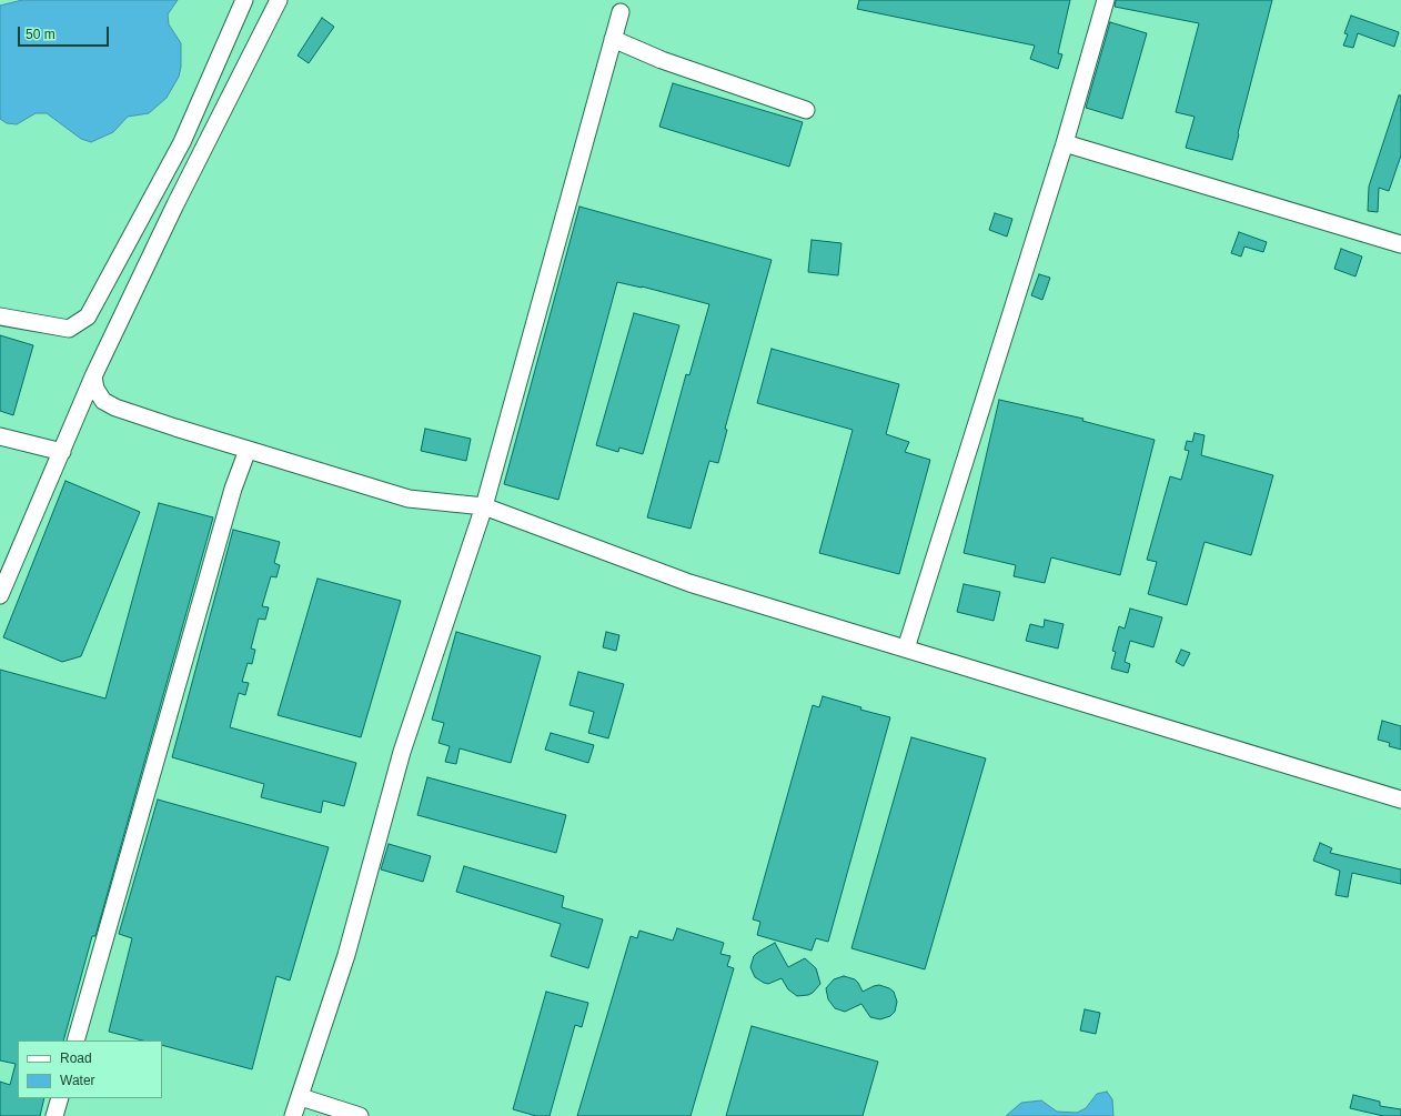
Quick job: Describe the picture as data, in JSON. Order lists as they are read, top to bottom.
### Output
{
  "legend": ["Road", "Water"],
  "scale_bar": "50 m"
}
